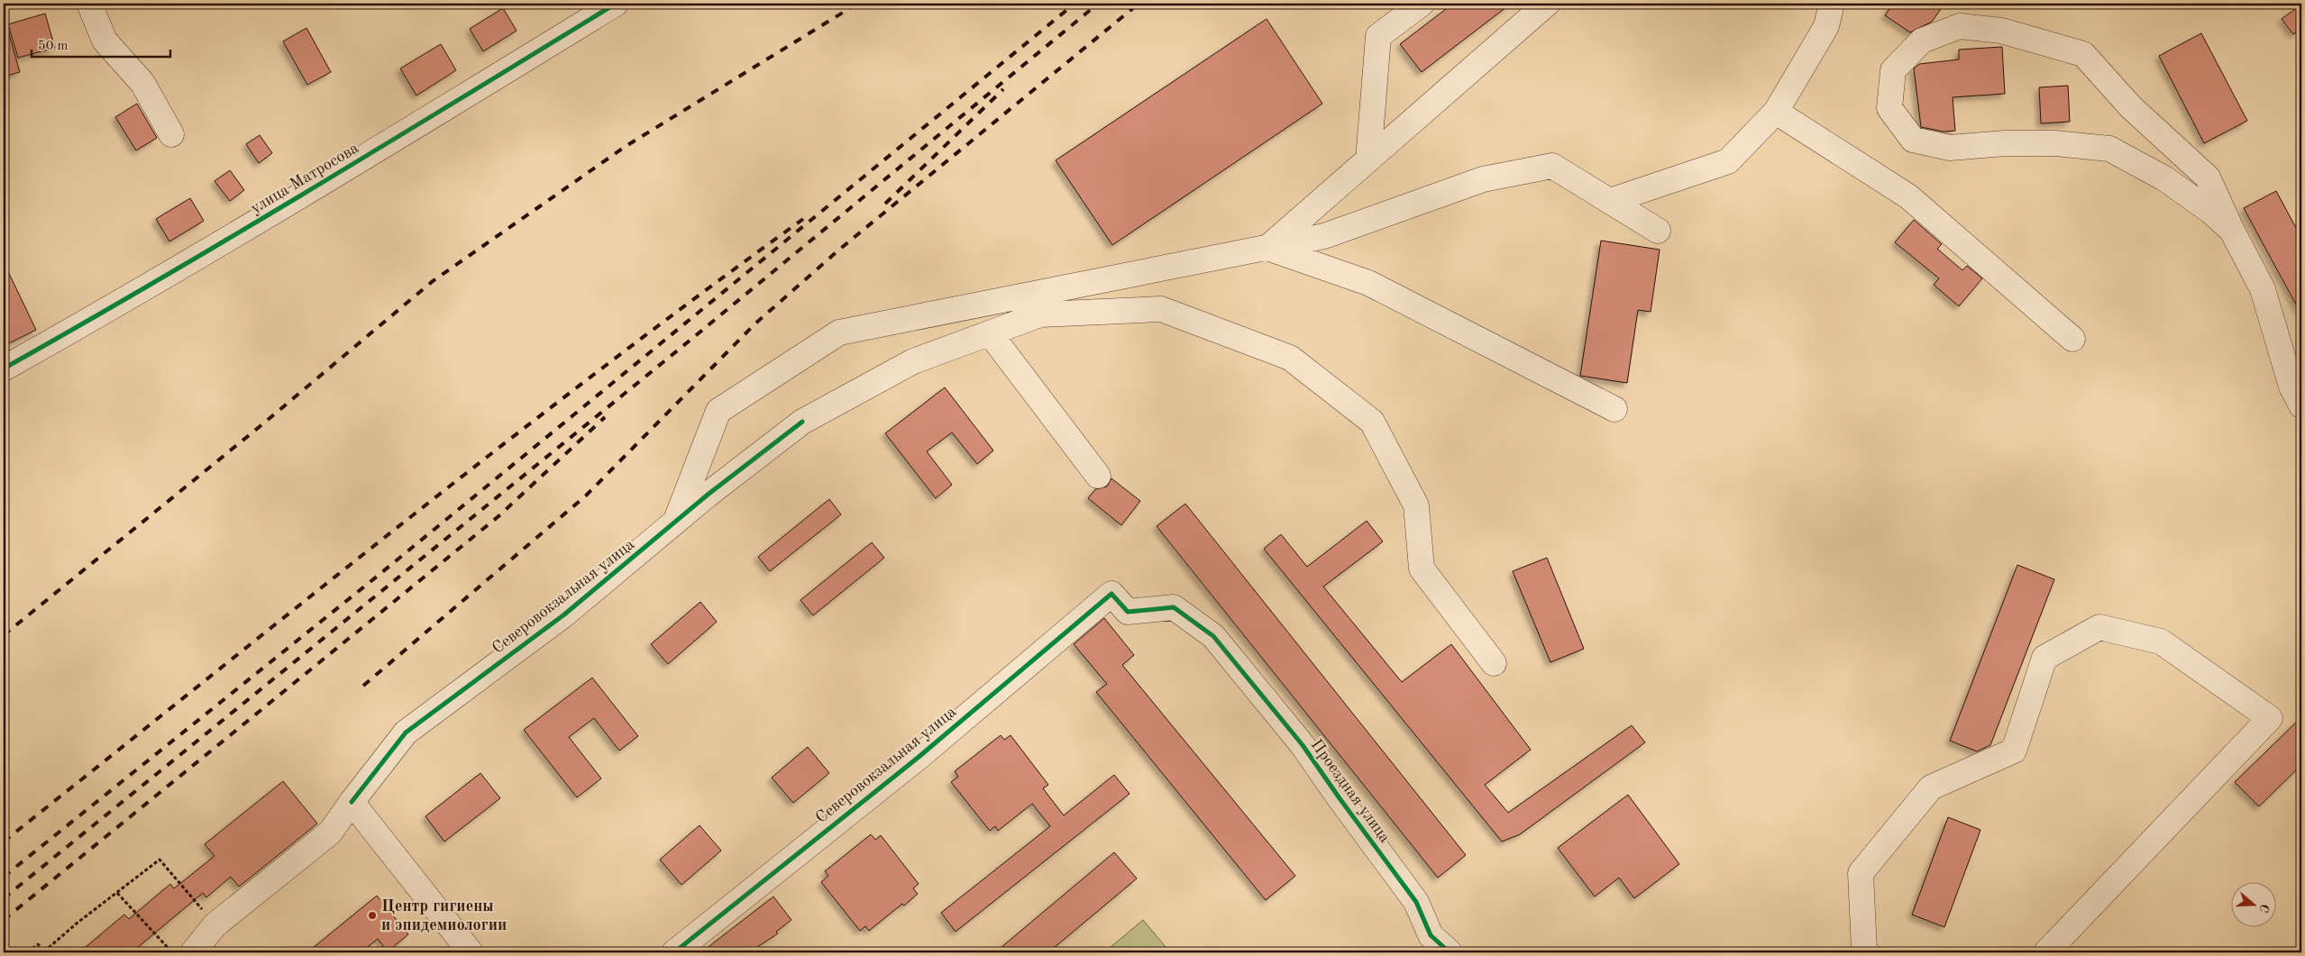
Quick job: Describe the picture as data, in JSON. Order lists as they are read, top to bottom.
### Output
{
  "streets": {
    "street": ["улица Матросова", "Северовокзальная улица", "Проездная улица"]
  },
  "crossings": [
    ["Северовокзальная улица", "Проездная улица"]
  ],
  "places": ["Центр гигиены и эпидемиологии"],
  "scale_bar": "50 m",
  "north": "right"
}
